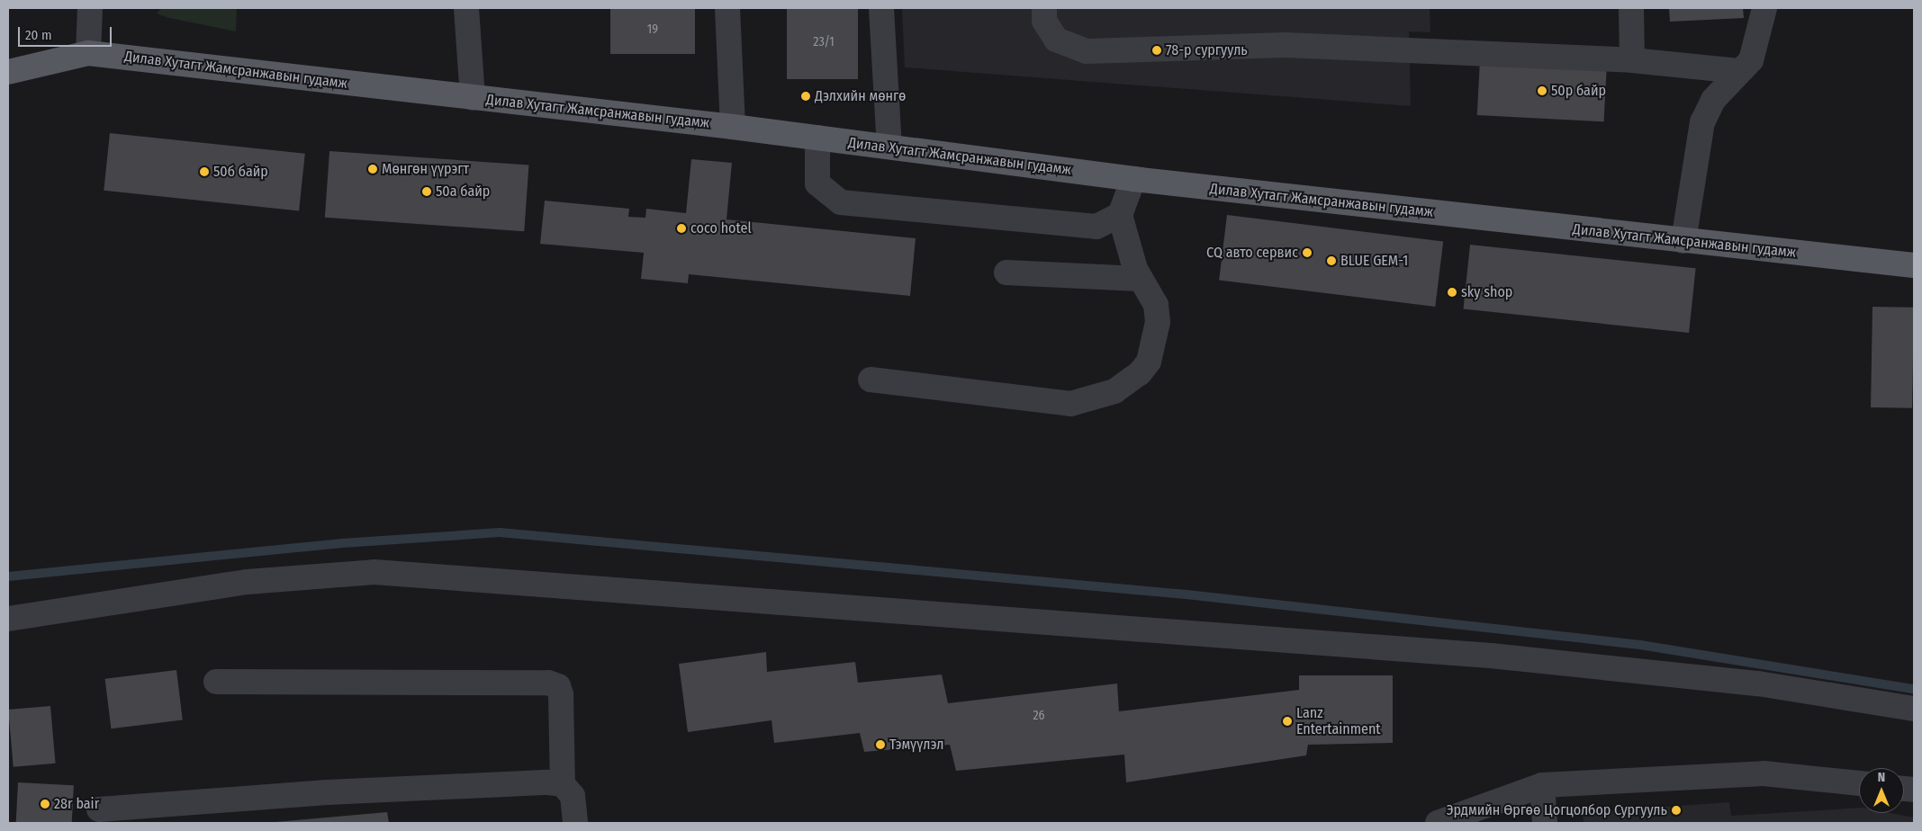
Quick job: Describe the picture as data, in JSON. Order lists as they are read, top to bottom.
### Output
{
  "streets": {
    "main road": ["Дилав Хутагт Жамсранжавын гудамж"]
  },
  "places": [
    "78-р сургууль",
    "50р байр",
    "Дэлхийн мөнгө",
    "Мөнгөн үүрэгт",
    "50б байр",
    "50а байр",
    "coco hotel",
    "CQ авто сервис",
    "BLUE GEM-1",
    "sky shop",
    "Lanz Entertainment",
    "Тэмүүлэл",
    "28r bair",
    "Эрдмийн Өргөө Цогцолбор Сургууль"
  ],
  "house_numbers": ["19", "23/1", "26"],
  "scale_bar": "20 m",
  "north": "top"
}
